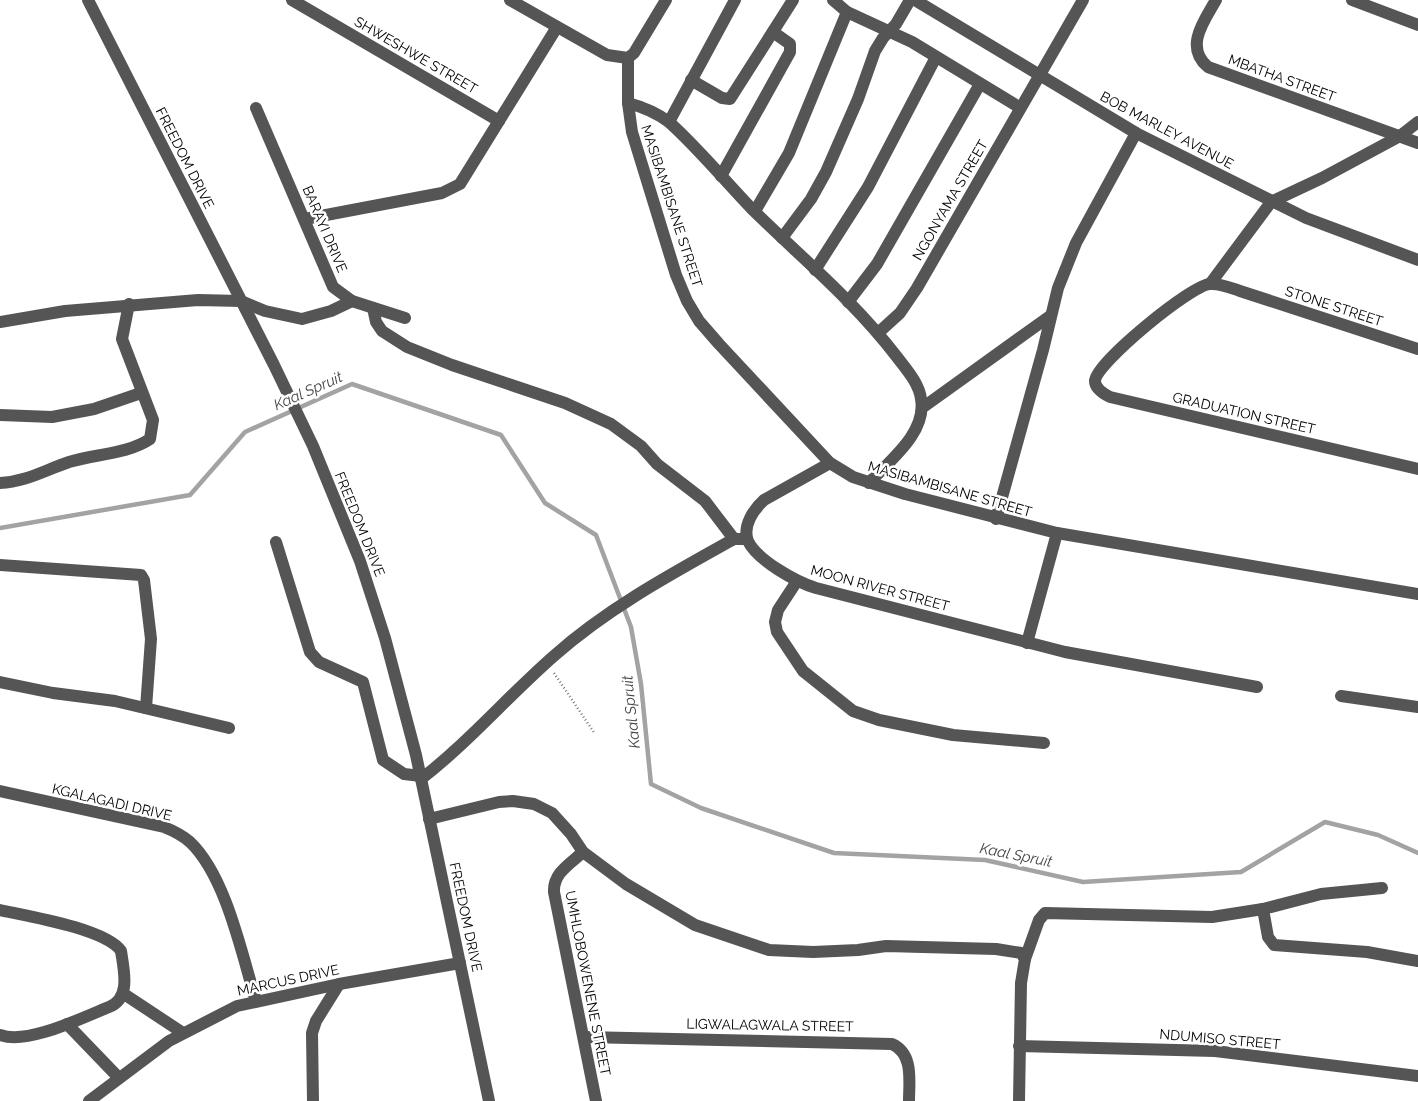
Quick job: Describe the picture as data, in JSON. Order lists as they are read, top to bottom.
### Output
{
  "streets": {
    "street": [
      "SHWESHWE STREET",
      "MBATHA STREET",
      "BOB MARLEY AVENUE",
      "FREEDOM DRIVE",
      "NGONYAMA STREET",
      "MASIBAMBISANE STREET",
      "BARAYI DRIVE",
      "STONE STREET",
      "GRADUATION STREET",
      "MOON RIVER STREET",
      "KGALAGADI DRIVE",
      "MARCUS DRIVE",
      "UMHLOBOWENENE STREET",
      "LIGWALAGWALA STREET",
      "NDUMISO STREET"
    ]
  },
  "crossings": [
    ["BOB MARLEY AVENUE", "NGONYAMA STREET"],
    ["FREEDOM DRIVE", "MARCUS DRIVE"],
    ["STONE STREET", "GRADUATION STREET"],
    ["KGALAGADI DRIVE", "MARCUS DRIVE"],
    ["UMHLOBOWENENE STREET", "LIGWALAGWALA STREET"]
  ],
  "water": ["Kaal Spruit"]
}
